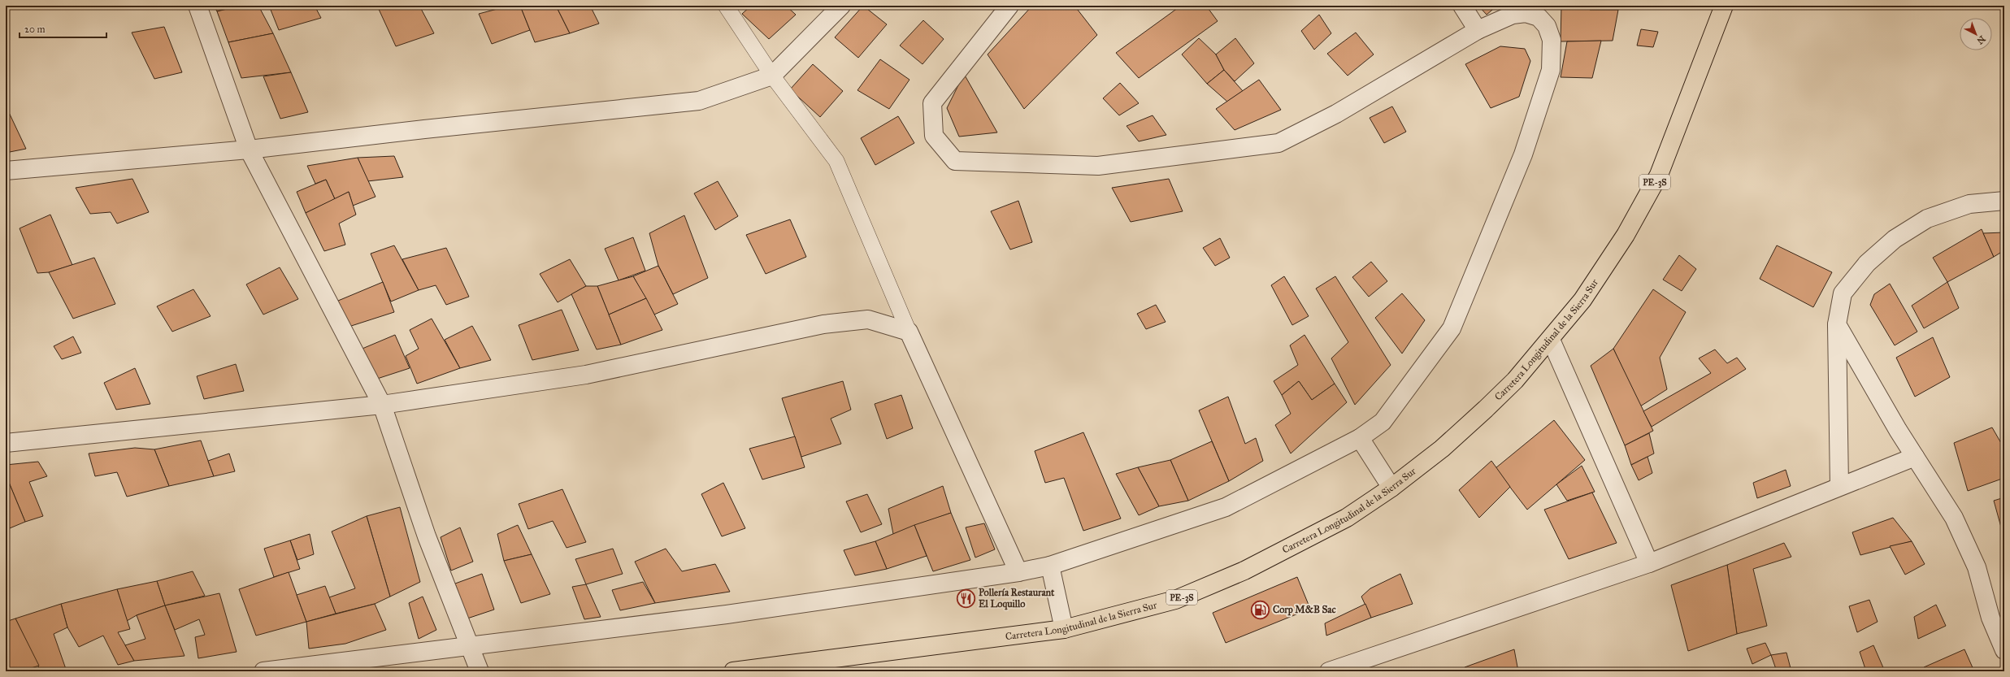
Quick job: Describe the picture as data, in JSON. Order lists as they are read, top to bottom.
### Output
{
  "streets": {
    "highway": ["PE-3S", "Carretera Longitudinal de la Sierra Sur"]
  },
  "places": {
    "restaurant": ["Pollería Restaurant El Loquillo"],
    "fuel station": ["Corp M&B Sac"]
  },
  "scale_bar": "20 m",
  "north": "bottom right"
}
